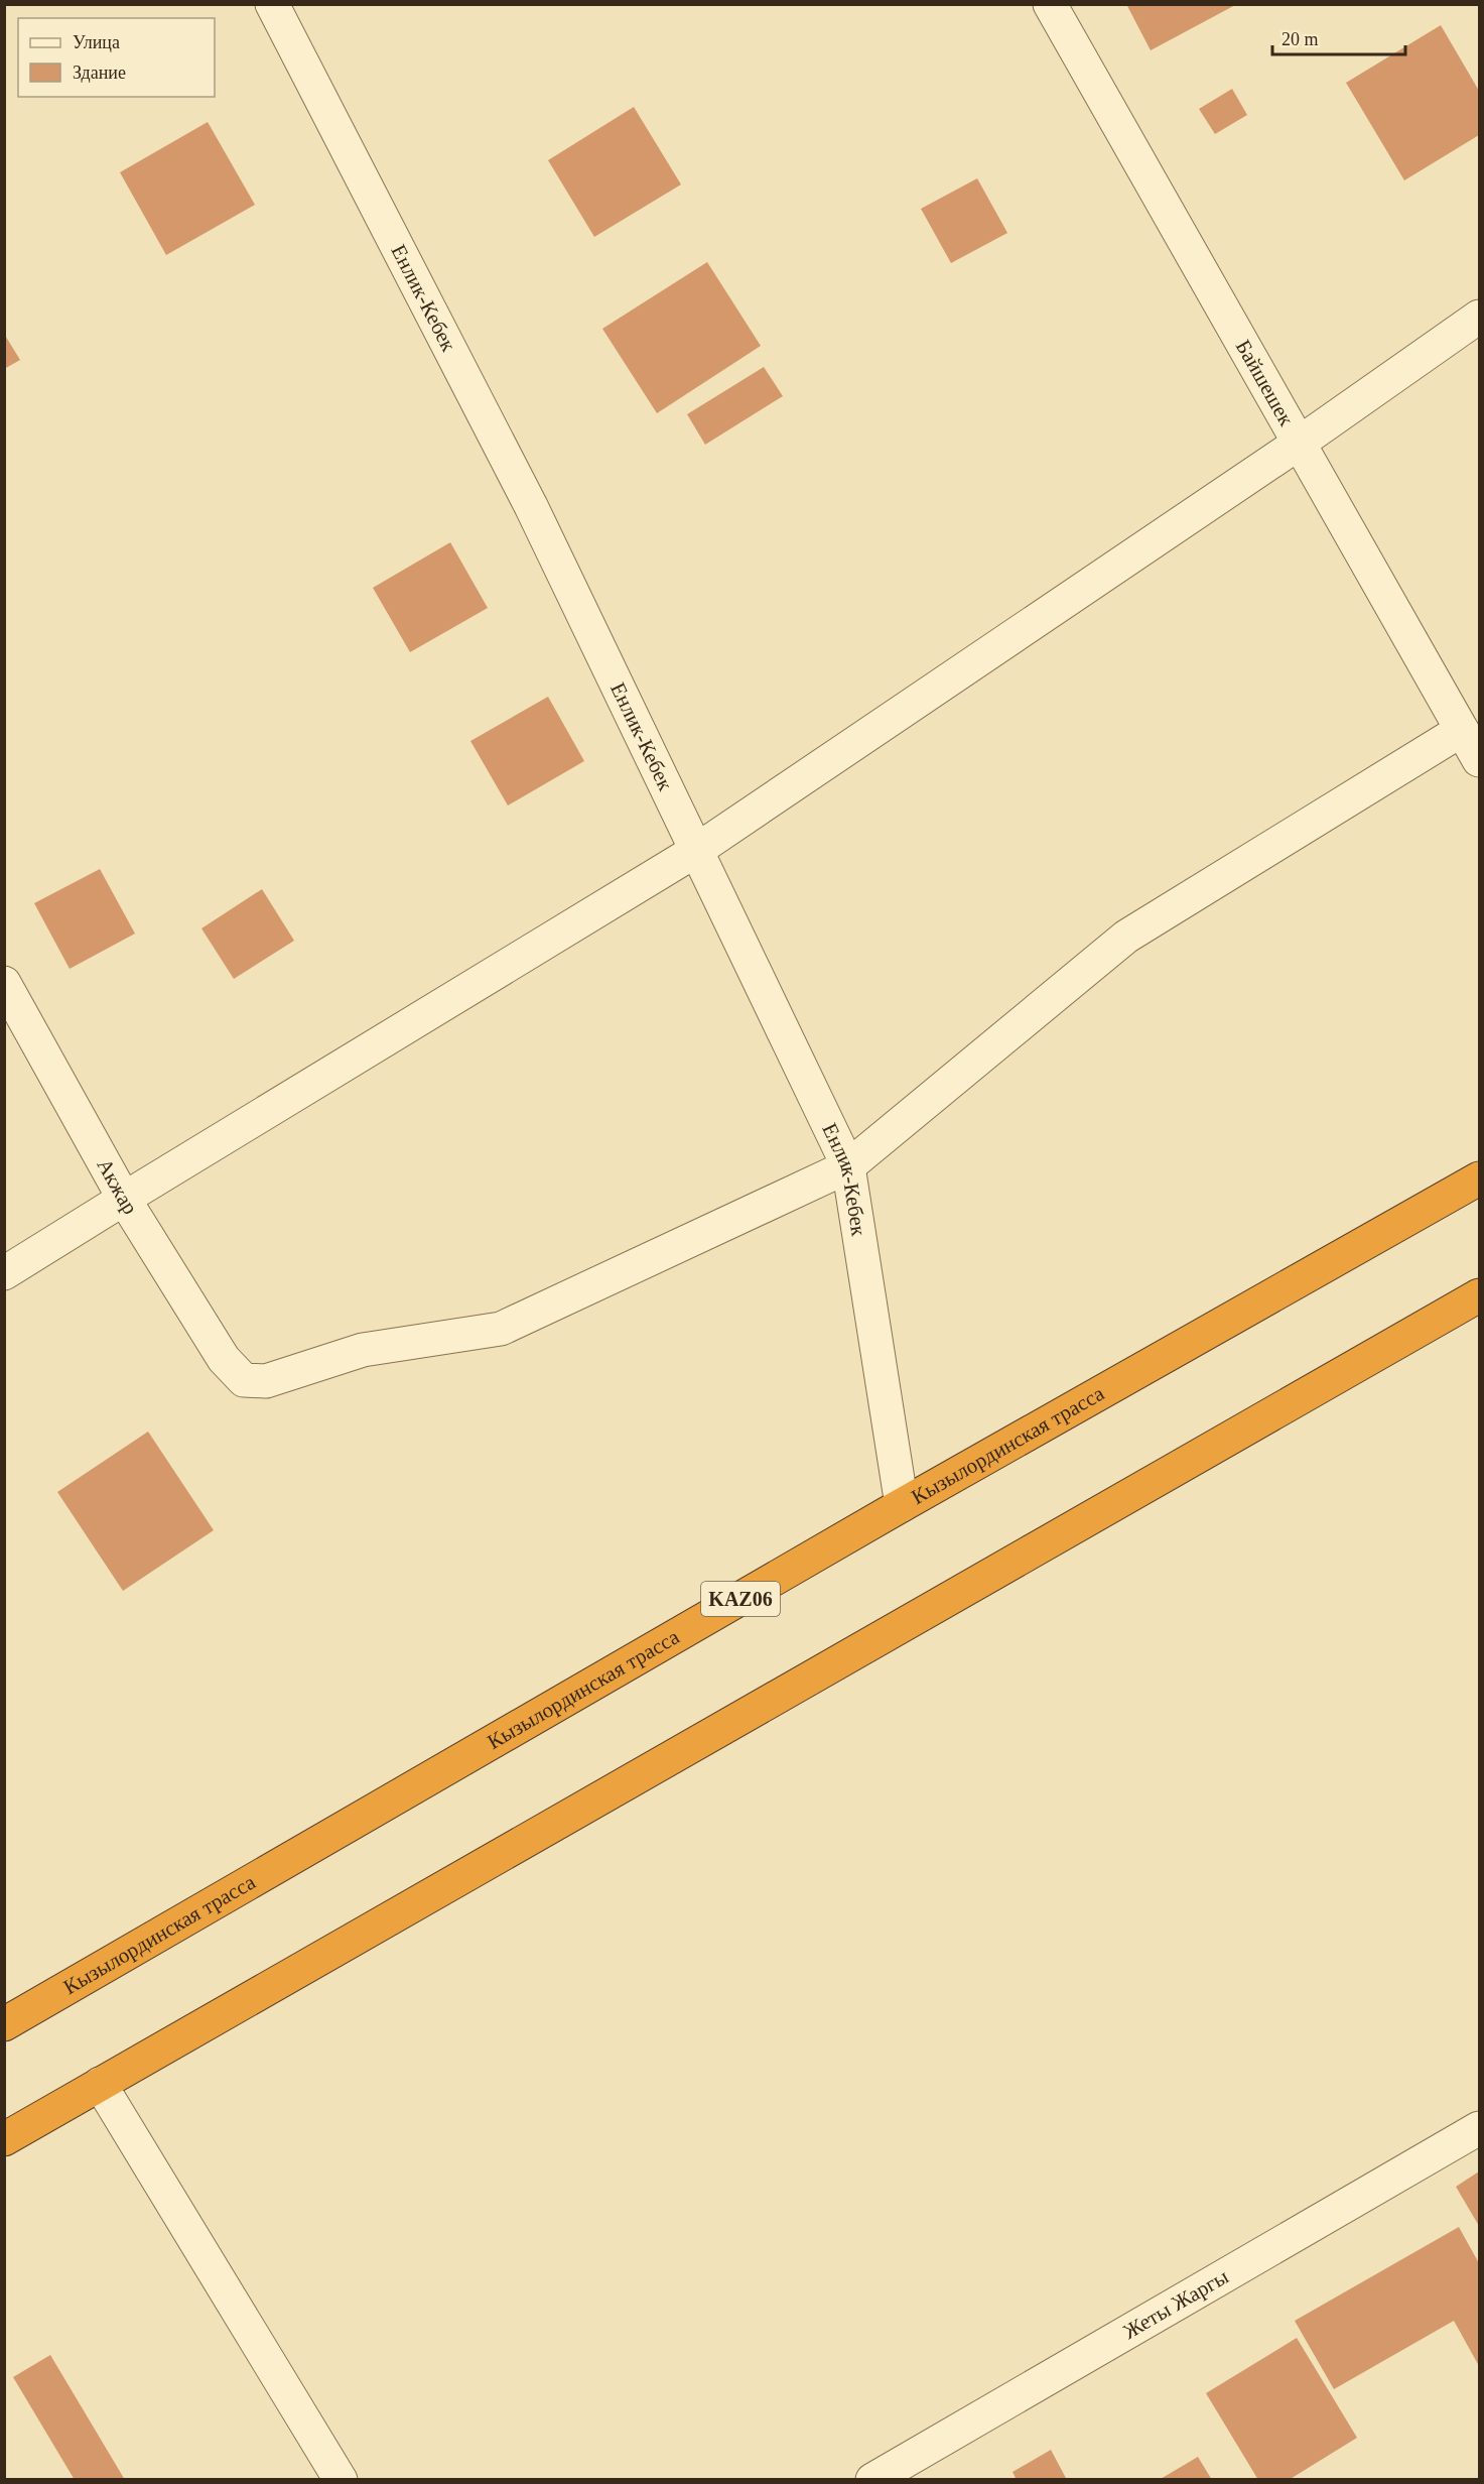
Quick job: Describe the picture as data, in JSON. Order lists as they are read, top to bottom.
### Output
{
  "streets": {
    "highway": ["Кызылординская трасса", "KАZ06"],
    "street": [
      "Енлик-Кебек",
      "Байшешек",
      "Акжар",
      "Жеты Жаргы"
    ]
  },
  "crossings": [
    ["Енлик-Кебек", "Акжар"],
    ["Енлик-Кебек", "Кызылординская трасса"]
  ],
  "legend": ["Улица", "Здание"],
  "scale_bar": "20 m"
}
